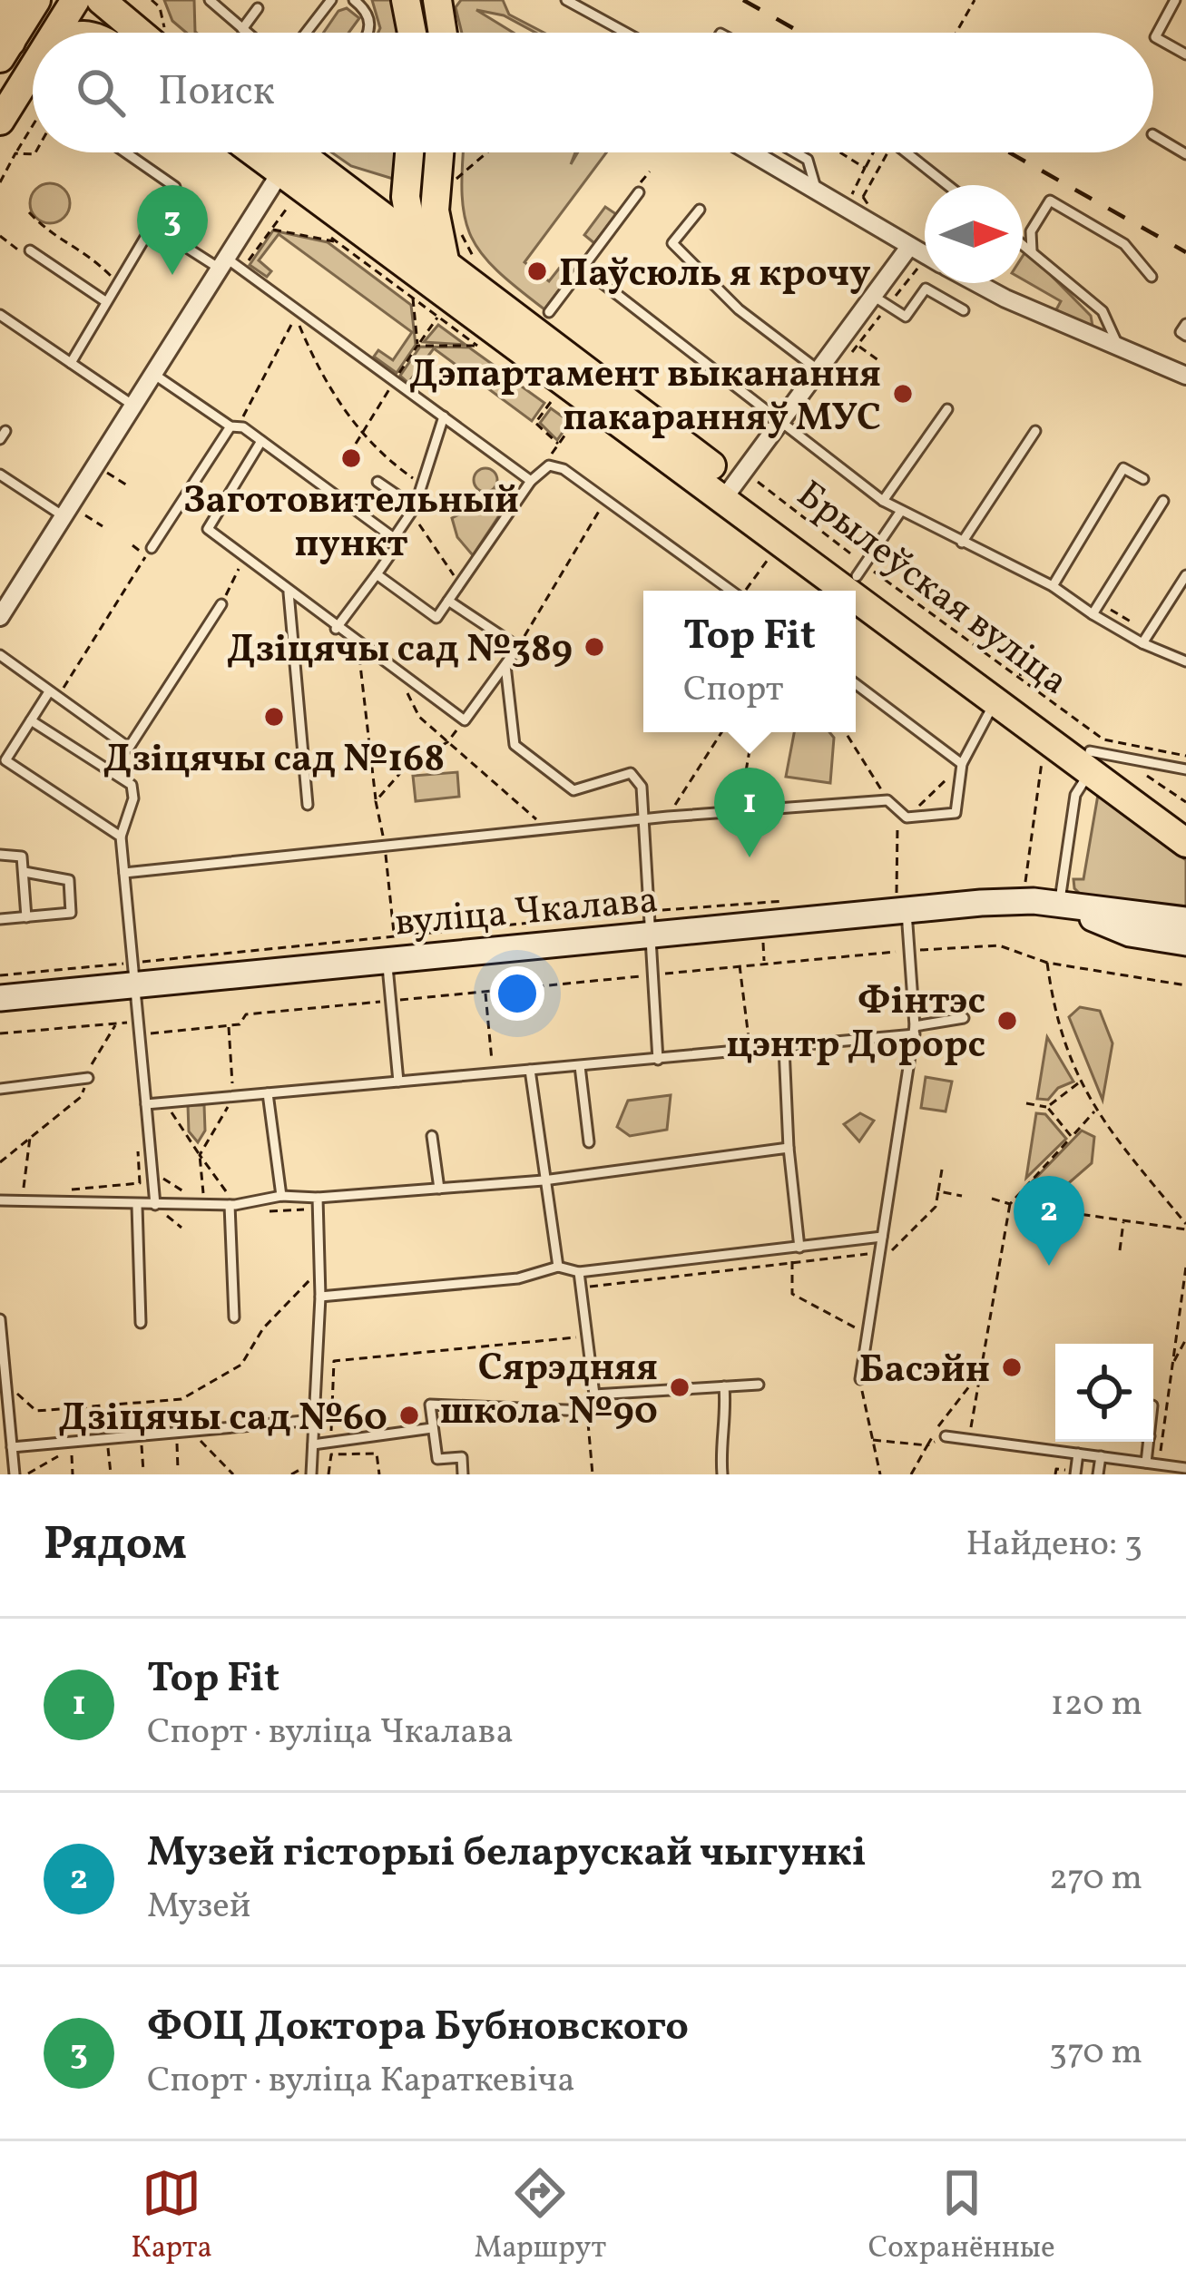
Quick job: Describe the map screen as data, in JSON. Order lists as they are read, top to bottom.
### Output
{
  "streets": {
    "main road": ["Брылеўская вуліца", "вуліца Чкалава"]
  },
  "places": [
    "Паўсюль я крочу",
    "Дэпартамент выканання пакаранняў МУС",
    "Заготовительный пункт",
    "Дзіцячы сад №389",
    "Дзіцячы сад №168",
    "Фінтэс цэнтр Дорорс",
    "Басэйн",
    "Сярэдняя школа №90",
    "Дзіцячы сад №60"
  ],
  "north": "right",
  "page": {
    "search": "Поиск",
    "pins": ["3", "1", "2"],
    "popup": ["Top Fit", "Спорт"],
    "heading": ["Рядом", "Найдено: 3"],
    "list": [
      {
        "mark": "1",
        "name": "Top Fit",
        "note": "Спорт · вуліца Чкалава",
        "value": "120 m"
      },
      {
        "mark": "2",
        "name": "Музей гісторыі беларускай чыгункі",
        "note": "Музей",
        "value": "270 m"
      },
      {
        "mark": "3",
        "name": "ФОЦ Доктора Бубновского",
        "note": "Спорт · вуліца Караткевіча",
        "value": "370 m"
      }
    ],
    "nav": ["Карта", "Маршрут", "Сохранённые"]
  }
}
